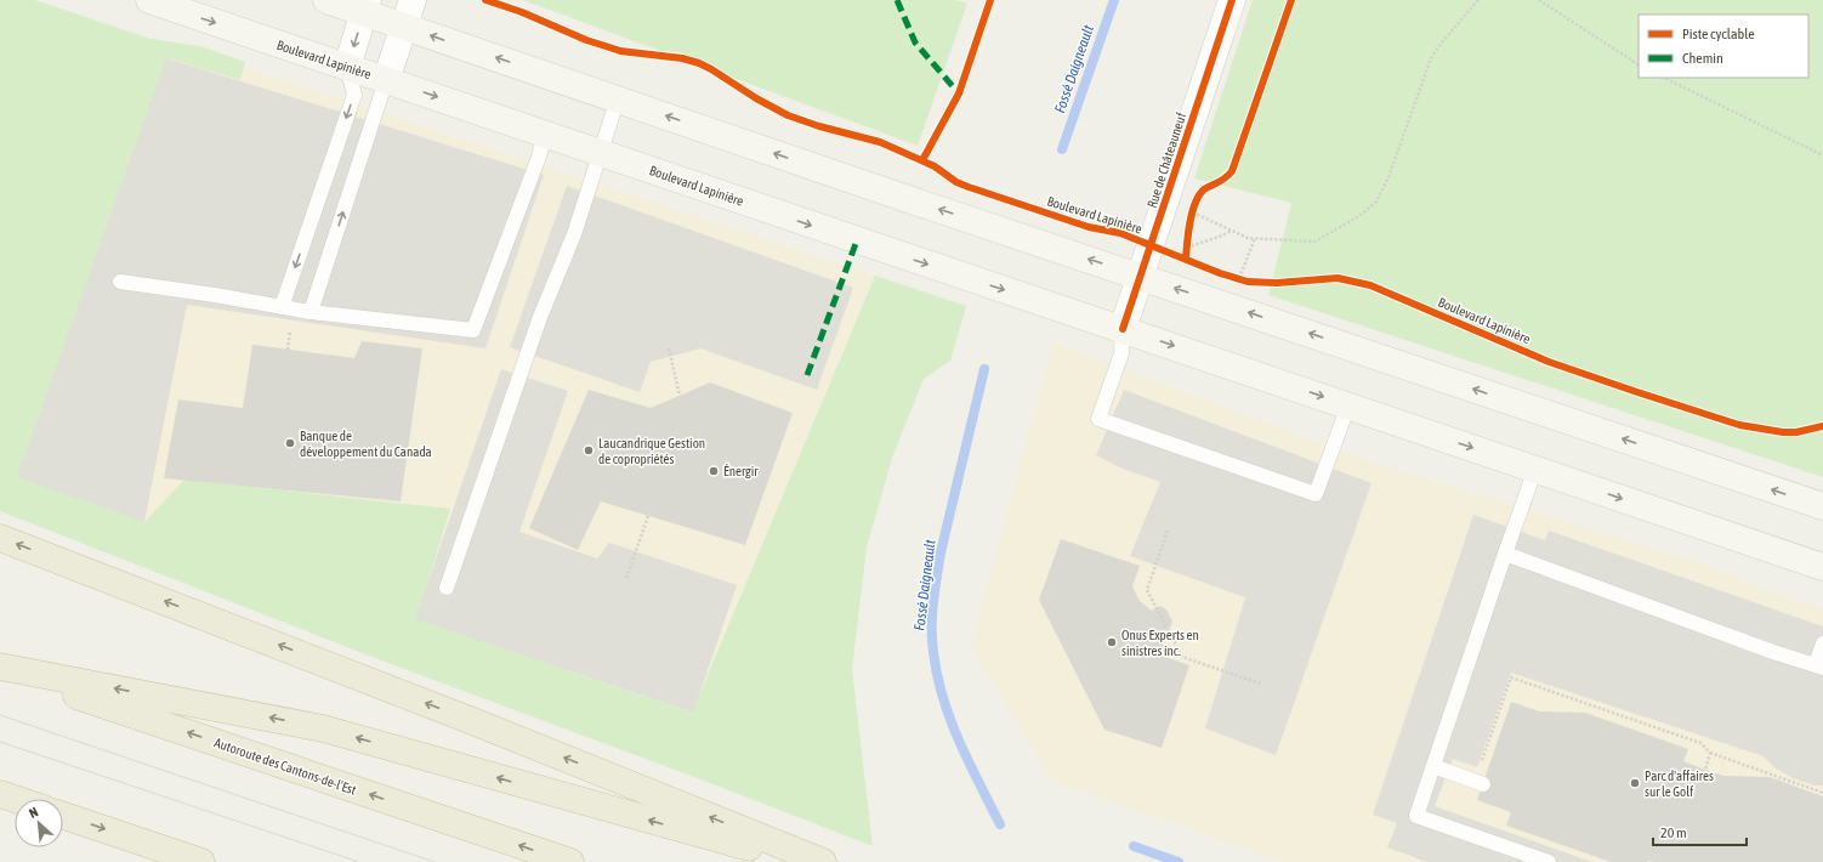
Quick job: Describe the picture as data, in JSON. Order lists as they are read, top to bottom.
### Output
{
  "streets": {
    "highway": ["Autoroute des Cantons-de-l'Est"],
    "main road": ["Boulevard Lapinière"],
    "street": ["Rue de Châteauneuf"]
  },
  "crossings": [
    ["Boulevard Lapinière", "Rue de Châteauneuf"]
  ],
  "water": ["Fossé Daigneault"],
  "places": [
    "Banque de développement du Canada",
    "Laucandrique Gestion de copropriétés",
    "Énergir",
    "Onus Experts en sinistres inc.",
    "Parc d'affaires sur le Golf"
  ],
  "legend": ["Piste cyclable", "Chemin"],
  "scale_bar": "20 m",
  "north": "top left"
}
